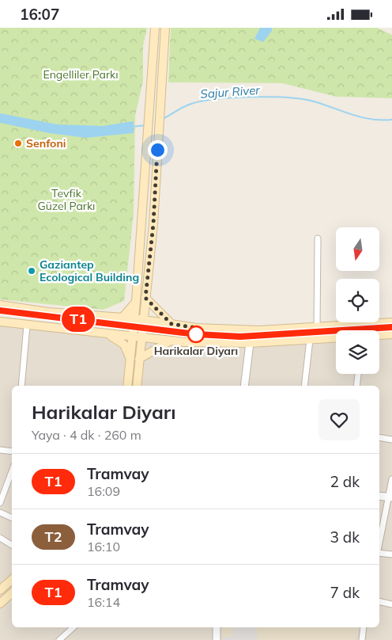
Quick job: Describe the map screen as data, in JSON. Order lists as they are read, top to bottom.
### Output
{
  "water": ["Sajur River"],
  "parks": ["Engelliler Parkı", "Tevfik Güzel Parkı"],
  "places": ["Senfoni", "Gaziantep Ecological Building", "Harikalar Diyarı"],
  "lines": ["tram line T1"],
  "north": "bottom",
  "page": {
    "status": "16:07",
    "on_map": "T1",
    "heading": ["Harikalar Diyarı", "Yaya · 4 dk · 260 m"],
    "list": [
      {
        "mark": "T1",
        "name": "Tramvay",
        "note": "16:09",
        "value": "2 dk"
      },
      {
        "mark": "T2",
        "name": "Tramvay",
        "note": "16:10",
        "value": "3 dk"
      },
      {
        "mark": "T1",
        "name": "Tramvay",
        "note": "16:14",
        "value": "7 dk"
      }
    ]
  }
}
